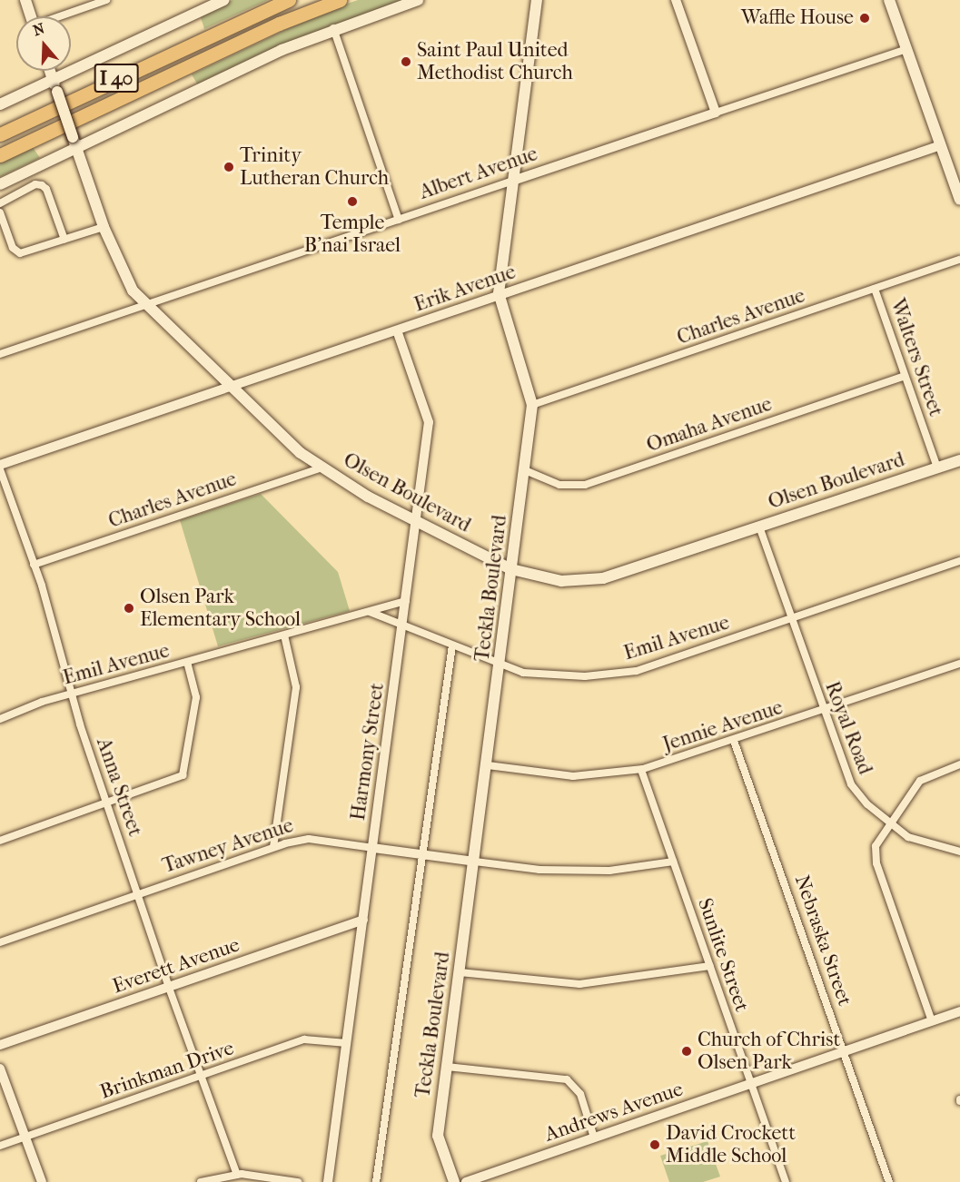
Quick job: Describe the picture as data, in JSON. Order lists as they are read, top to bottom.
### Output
{
  "streets": {
    "highway": ["I 40"],
    "main road": ["Olsen Boulevard", "Teckla Boulevard"],
    "street": [
      "Albert Avenue",
      "Erik Avenue",
      "Charles Avenue",
      "Walters Street",
      "Omaha Avenue",
      "Emil Avenue",
      "Jennie Avenue",
      "Royal Road",
      "Harmony Street",
      "Anna Street",
      "Tawney Avenue",
      "Nebraska Street",
      "Sunlite Street",
      "Everett Avenue",
      "Brinkman Drive",
      "Andrews Avenue"
    ]
  },
  "crossings": [
    ["Albert Avenue", "Olsen Boulevard"],
    ["Albert Avenue", "Teckla Boulevard"],
    ["Erik Avenue", "Olsen Boulevard"],
    ["Erik Avenue", "Teckla Boulevard"],
    ["Erik Avenue", "Harmony Street"],
    ["Erik Avenue", "Anna Street"],
    ["Charles Avenue", "Walters Street"],
    ["Charles Avenue", "Olsen Boulevard"],
    ["Charles Avenue", "Teckla Boulevard"],
    ["Charles Avenue", "Anna Street"],
    ["Walters Street", "Omaha Avenue"],
    ["Walters Street", "Olsen Boulevard"],
    ["Omaha Avenue", "Teckla Boulevard"],
    ["Olsen Boulevard", "Teckla Boulevard"],
    ["Olsen Boulevard", "Royal Road"],
    ["Olsen Boulevard", "Harmony Street"],
    ["Teckla Boulevard", "Emil Avenue"],
    ["Teckla Boulevard", "Jennie Avenue"],
    ["Teckla Boulevard", "Tawney Avenue"],
    ["Emil Avenue", "Royal Road"],
    ["Emil Avenue", "Harmony Street"],
    ["Emil Avenue", "Anna Street"],
    ["Jennie Avenue", "Royal Road"],
    ["Jennie Avenue", "Nebraska Street"],
    ["Jennie Avenue", "Sunlite Street"],
    ["Harmony Street", "Tawney Avenue"],
    ["Harmony Street", "Everett Avenue"],
    ["Harmony Street", "Brinkman Drive"],
    ["Anna Street", "Tawney Avenue"],
    ["Anna Street", "Everett Avenue"],
    ["Anna Street", "Brinkman Drive"],
    ["Nebraska Street", "Andrews Avenue"],
    ["Sunlite Street", "Andrews Avenue"]
  ],
  "places": [
    "Waffle House",
    "Saint Paul United Methodist Church",
    "Trinity Lutheran Church",
    "Temple B'nai Israel",
    "Olsen Park Elementary School",
    "Church of Christ Olsen Park",
    "David Crockett Middle School"
  ],
  "north": "top"
}
